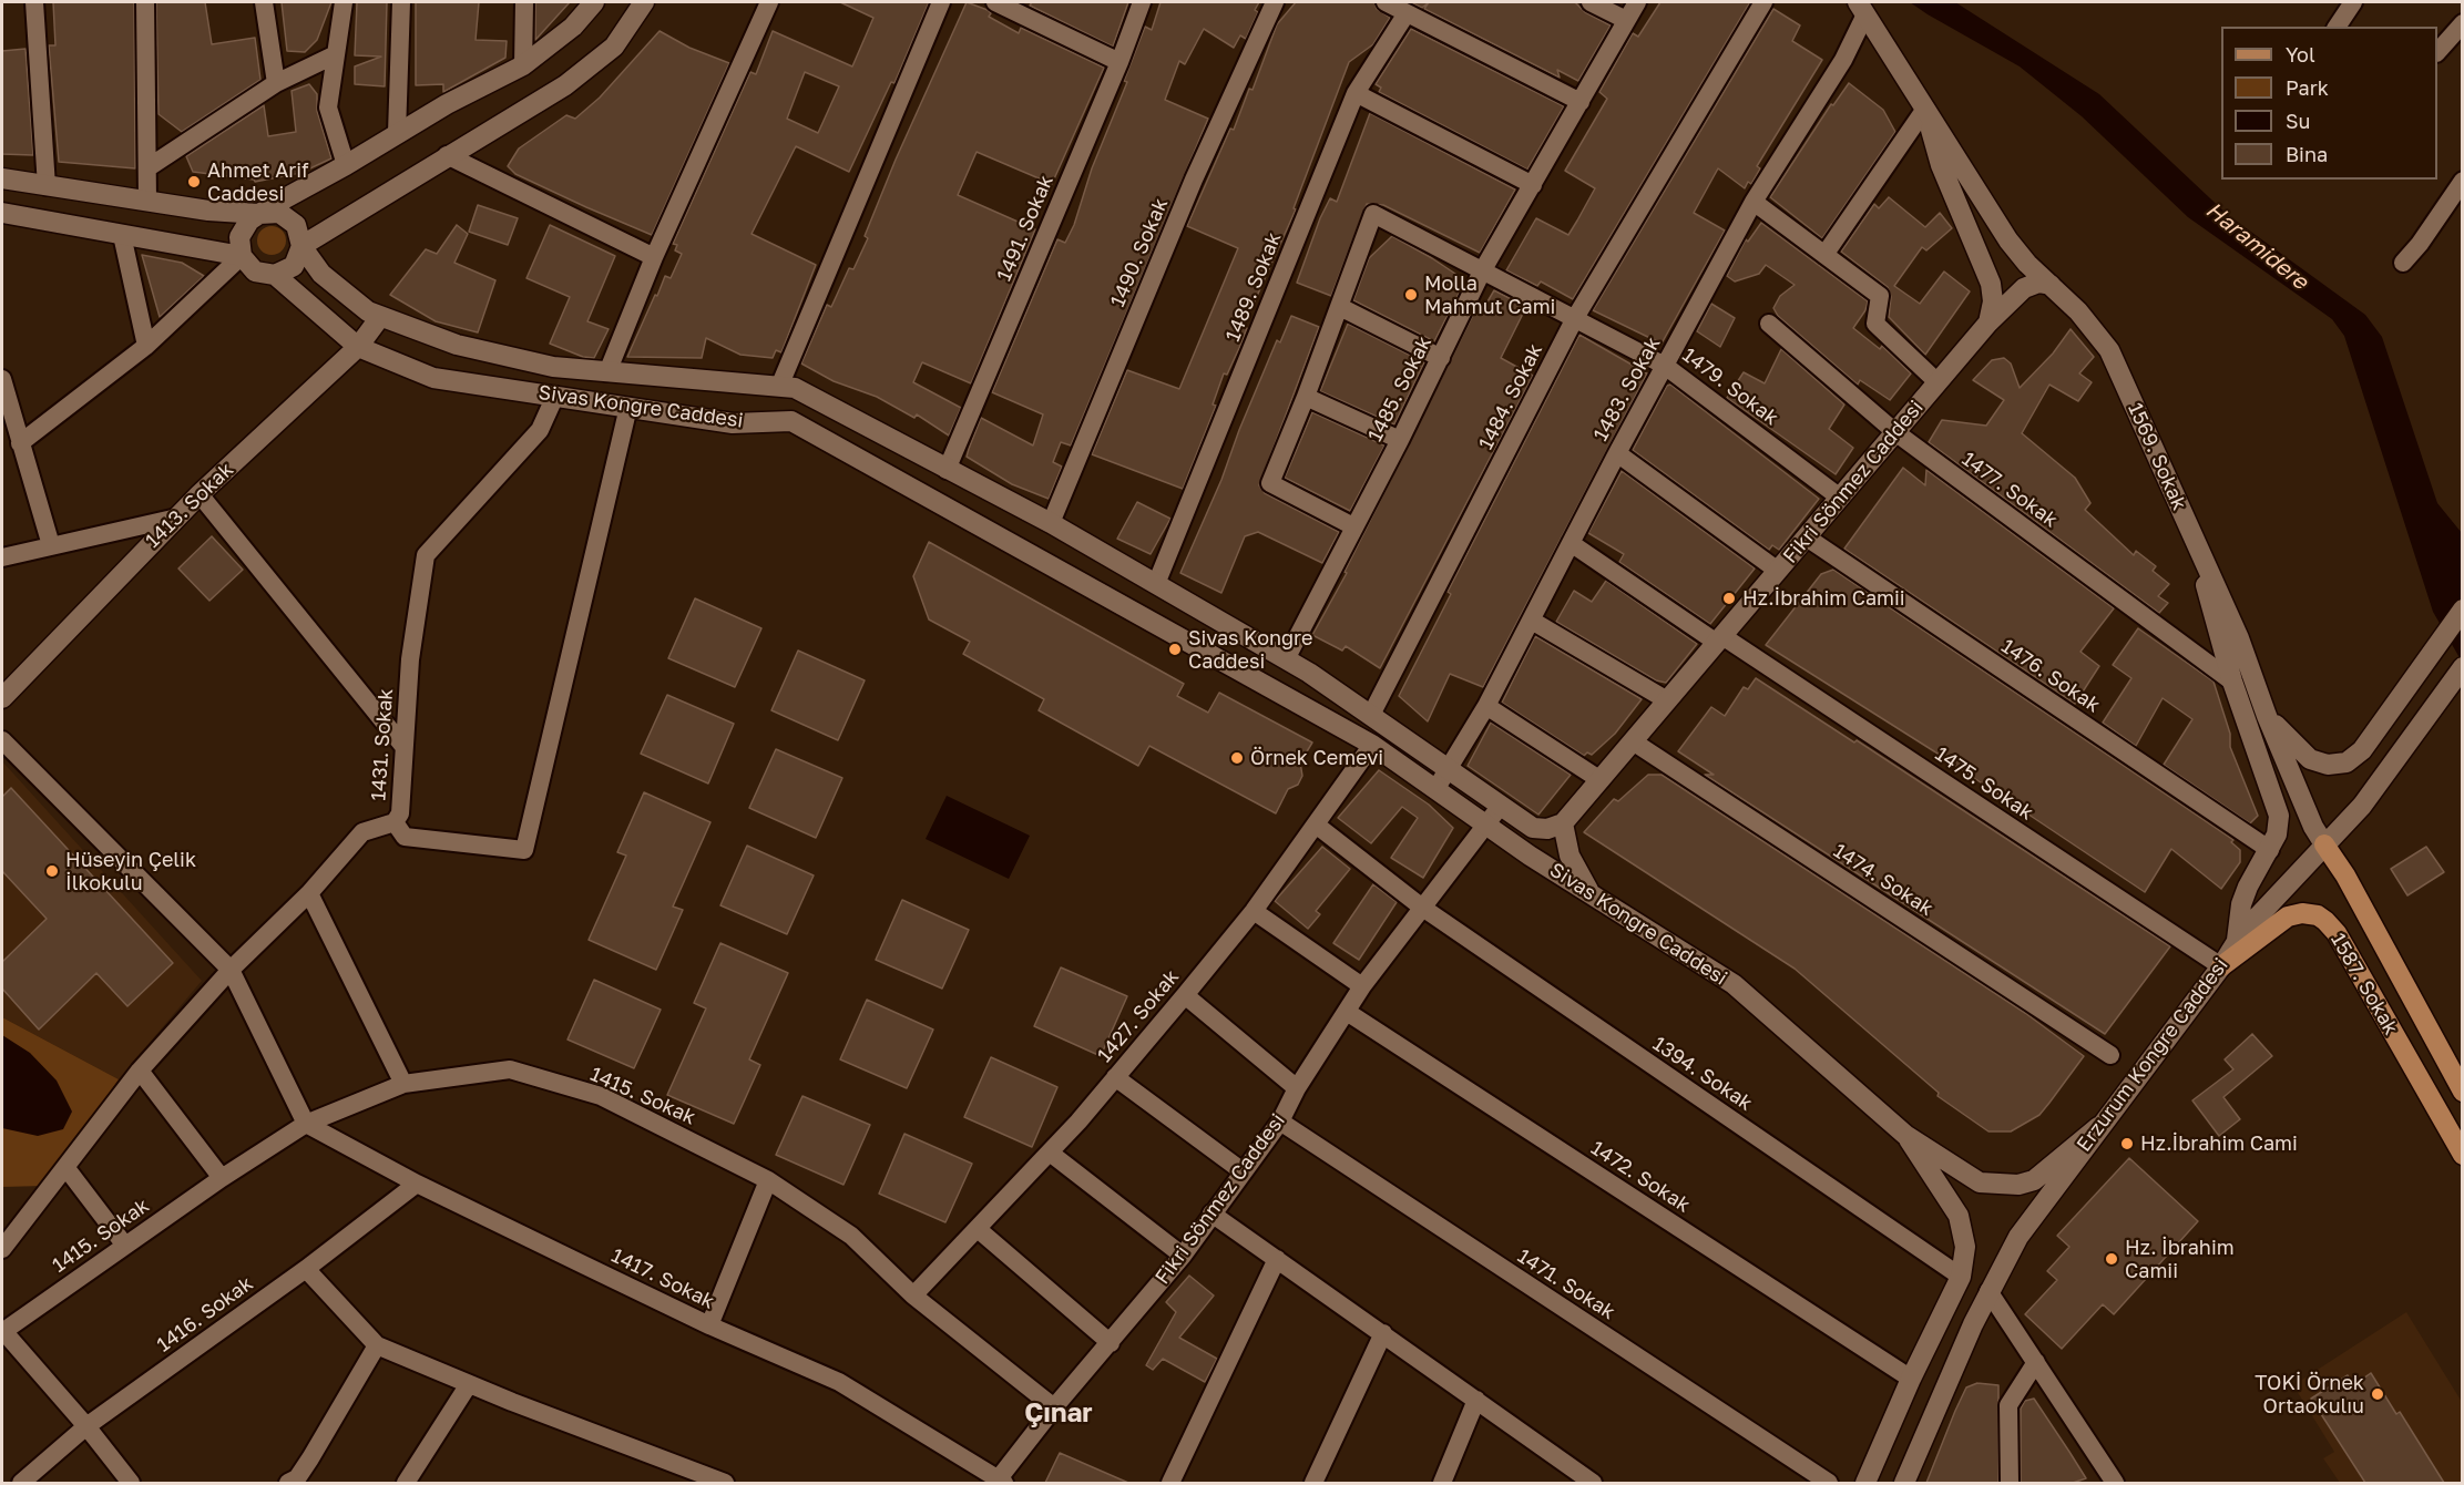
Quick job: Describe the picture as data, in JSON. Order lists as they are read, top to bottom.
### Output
{
  "streets": {
    "main road": [
      "Sivas Kongre Caddesi",
      "1569. Sokak",
      "Fikri Sönmez Caddesi",
      "1413. Sokak",
      "1587. Sokak",
      "Erzurum Kongre Caddesi"
    ],
    "street": [
      "1491. Sokak",
      "1490. Sokak",
      "1489. Sokak",
      "1479. Sokak",
      "1485. Sokak",
      "1483. Sokak",
      "1484. Sokak",
      "1477. Sokak",
      "1476. Sokak",
      "1431. Sokak",
      "1475. Sokak",
      "1474. Sokak",
      "1427. Sokak",
      "1394. Sokak",
      "1415. Sokak",
      "1472. Sokak",
      "1417. Sokak",
      "1471. Sokak",
      "1416. Sokak"
    ]
  },
  "crossings": [
    ["1491. Sokak", "Sivas Kongre Caddesi"],
    ["1490. Sokak", "Sivas Kongre Caddesi"],
    ["1489. Sokak", "Sivas Kongre Caddesi"],
    ["1479. Sokak", "1485. Sokak"],
    ["1479. Sokak", "1483. Sokak"],
    ["1479. Sokak", "1484. Sokak"],
    ["1479. Sokak", "Fikri Sönmez Caddesi"],
    ["1485. Sokak", "Sivas Kongre Caddesi"],
    ["1483. Sokak", "Sivas Kongre Caddesi"],
    ["1483. Sokak", "1569. Sokak"],
    ["1483. Sokak", "1475. Sokak"],
    ["1484. Sokak", "Sivas Kongre Caddesi"],
    ["Sivas Kongre Caddesi", "Fikri Sönmez Caddesi"],
    ["Sivas Kongre Caddesi", "1413. Sokak"],
    ["Sivas Kongre Caddesi", "1431. Sokak"],
    ["Sivas Kongre Caddesi", "1427. Sokak"],
    ["Sivas Kongre Caddesi", "Erzurum Kongre Caddesi"],
    ["Sivas Kongre Caddesi", "1394. Sokak"],
    ["1569. Sokak", "Fikri Sönmez Caddesi"],
    ["1569. Sokak", "1587. Sokak"],
    ["1569. Sokak", "Erzurum Kongre Caddesi"],
    ["Fikri Sönmez Caddesi", "1477. Sokak"],
    ["Fikri Sönmez Caddesi", "1476. Sokak"],
    ["Fikri Sönmez Caddesi", "1475. Sokak"],
    ["Fikri Sönmez Caddesi", "1474. Sokak"],
    ["Fikri Sönmez Caddesi", "1394. Sokak"],
    ["Fikri Sönmez Caddesi", "1415. Sokak"],
    ["Fikri Sönmez Caddesi", "1472. Sokak"],
    ["Fikri Sönmez Caddesi", "1417. Sokak"],
    ["Fikri Sönmez Caddesi", "1471. Sokak"],
    ["1475. Sokak", "1587. Sokak"],
    ["1475. Sokak", "Erzurum Kongre Caddesi"],
    ["1587. Sokak", "Erzurum Kongre Caddesi"],
    ["1427. Sokak", "1394. Sokak"],
    ["1427. Sokak", "1415. Sokak"],
    ["1415. Sokak", "1417. Sokak"],
    ["1417. Sokak", "1416. Sokak"]
  ],
  "districts": ["Çınar"],
  "water": ["Haramidere"],
  "places": [
    "Ahmet Arif Caddesi",
    "Molla Mahmut Cami",
    "Hz.İbrahim Camii",
    "Sivas Kongre Caddesi",
    "Örnek Cemevi",
    "Hüseyin Çelik İlkokulu",
    "Hz.İbrahim Cami",
    "Hz. İbrahim Camii",
    "TOKİ Örnek Ortaokulıu"
  ],
  "legend": [
    "Yol",
    "Park",
    "Su",
    "Bina"
  ]
}
